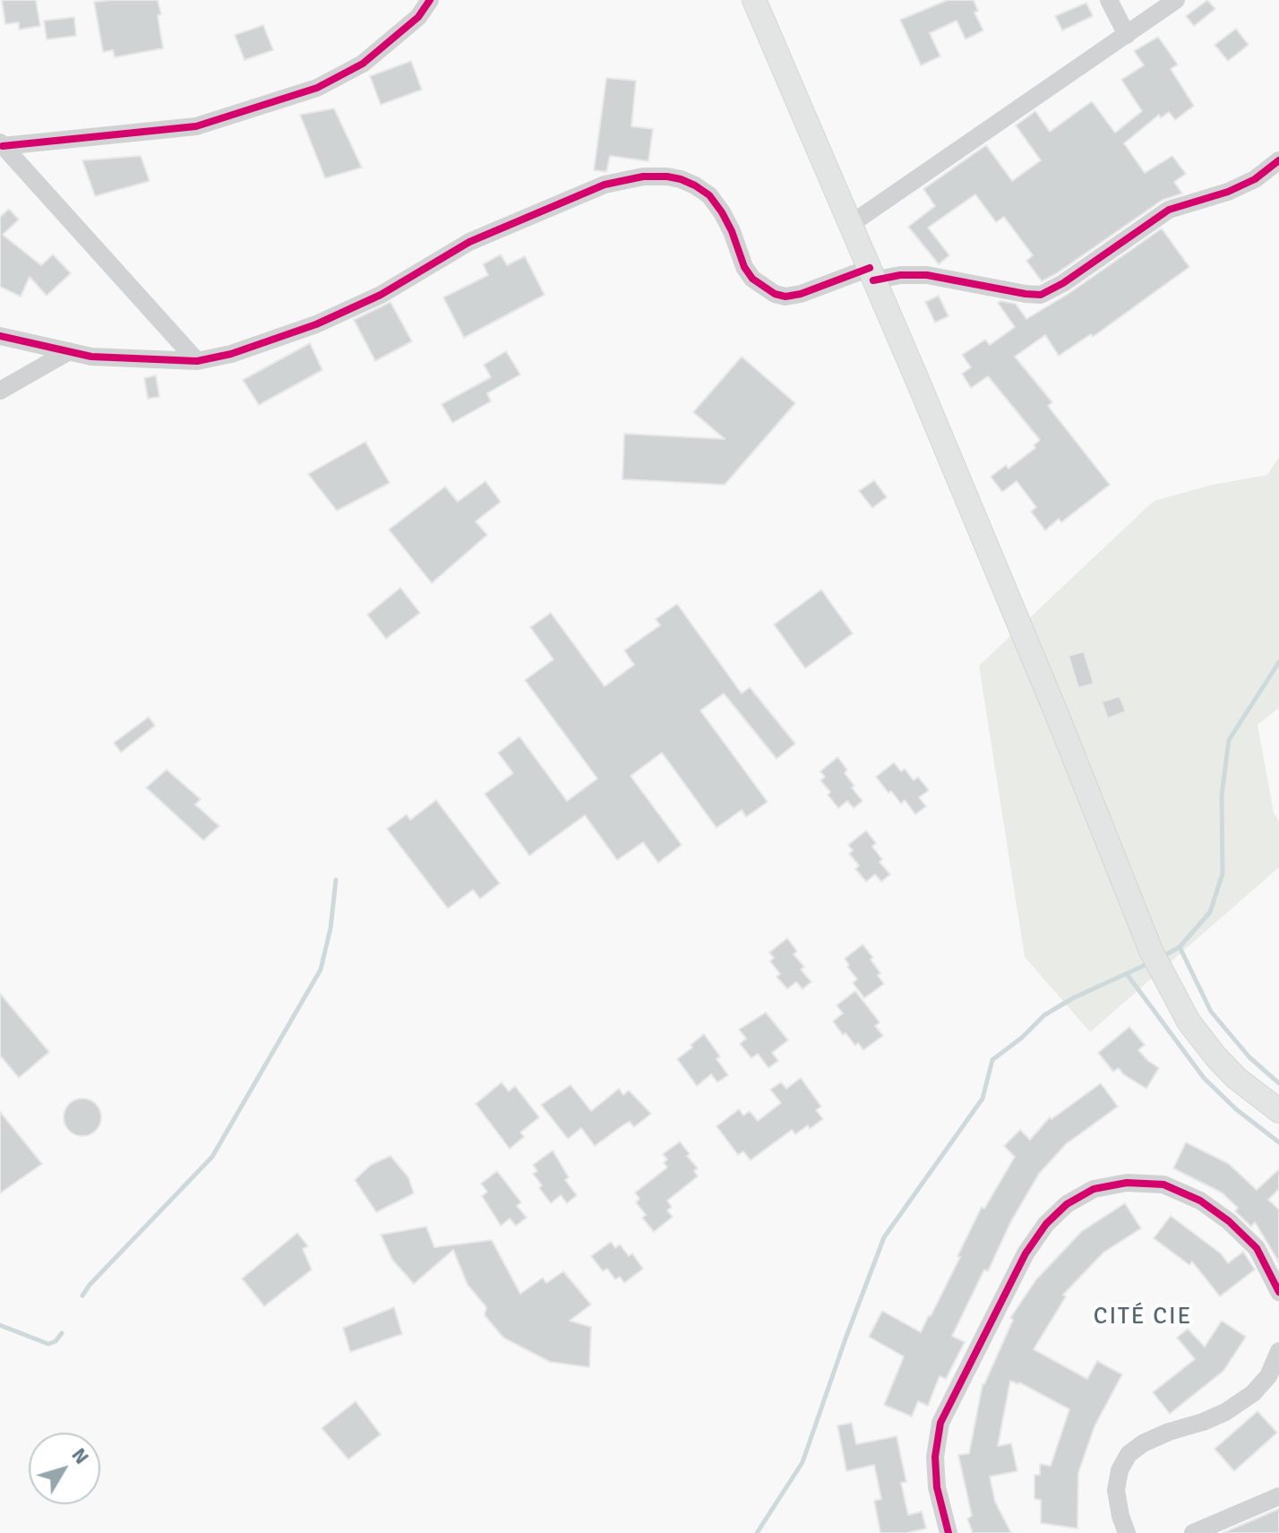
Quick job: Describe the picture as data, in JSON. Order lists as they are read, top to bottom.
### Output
{
  "districts": ["CITÉ CIE"],
  "north": "top right"
}
